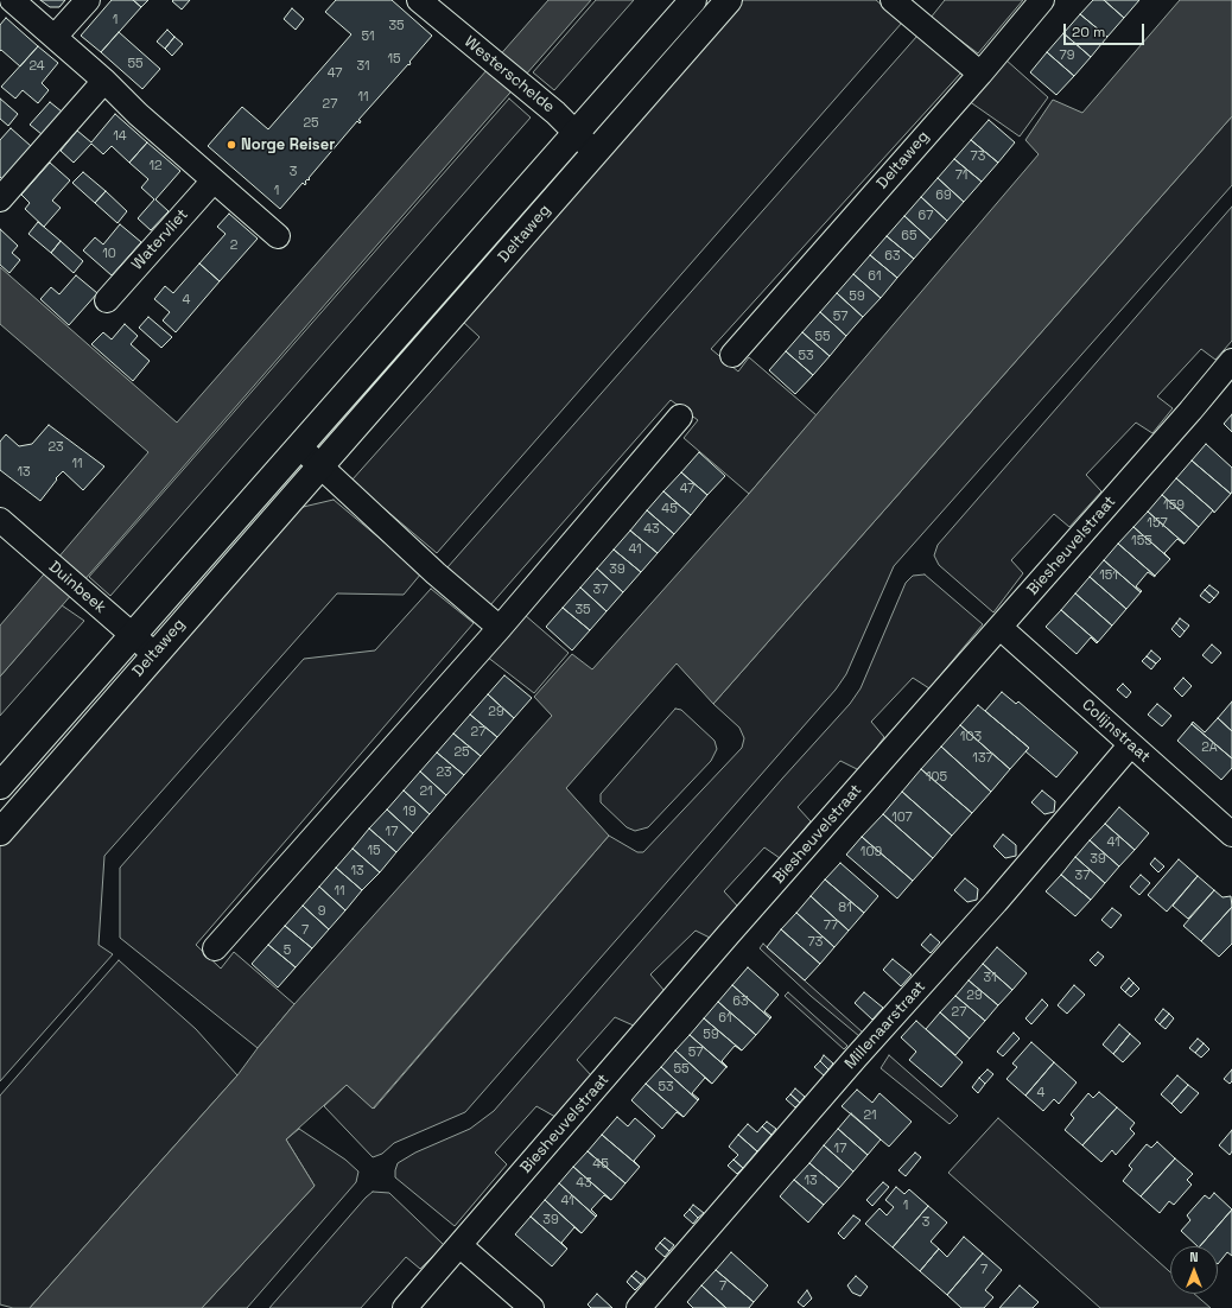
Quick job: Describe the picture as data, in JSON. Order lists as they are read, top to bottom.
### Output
{
  "streets": {
    "street": [
      "Westerschelde",
      "Deltaweg",
      "Watervliet",
      "Biesheuvelstraat",
      "Duinbeek",
      "Colijnstraat",
      "Millenaarstraat"
    ]
  },
  "crossings": [
    ["Westerschelde", "Deltaweg"],
    ["Deltaweg", "Duinbeek"],
    ["Biesheuvelstraat", "Colijnstraat"],
    ["Colijnstraat", "Millenaarstraat"]
  ],
  "places": ["Norge Reiser"],
  "house_numbers": [
    "1",
    "35",
    "51",
    "79",
    "15",
    "55",
    "24",
    "31",
    "47",
    "11",
    "27",
    "25",
    "14",
    "73",
    "12",
    "3",
    "71",
    "1",
    "69",
    "67",
    "65",
    "2",
    "10",
    "63",
    "61",
    "59",
    "4",
    "57",
    "55",
    "53",
    "23",
    "11",
    "13",
    "47",
    "159",
    "45",
    "157",
    "43",
    "155",
    "41",
    "39",
    "151",
    "37",
    "35",
    "29",
    "27",
    "103",
    "2A",
    "25",
    "137",
    "23",
    "105",
    "21",
    "19",
    "107",
    "17",
    "41",
    "15",
    "109",
    "39",
    "13",
    "37",
    "11",
    "81",
    "9",
    "77",
    "7",
    "73",
    "5",
    "31",
    "29",
    "63",
    "27",
    "61",
    "59",
    "57",
    "55",
    "53",
    "4",
    "21",
    "17",
    "45",
    "13",
    "43",
    "41",
    "1",
    "39",
    "3",
    "7",
    "7"
  ],
  "scale_bar": "20 m",
  "north": "top"
}
